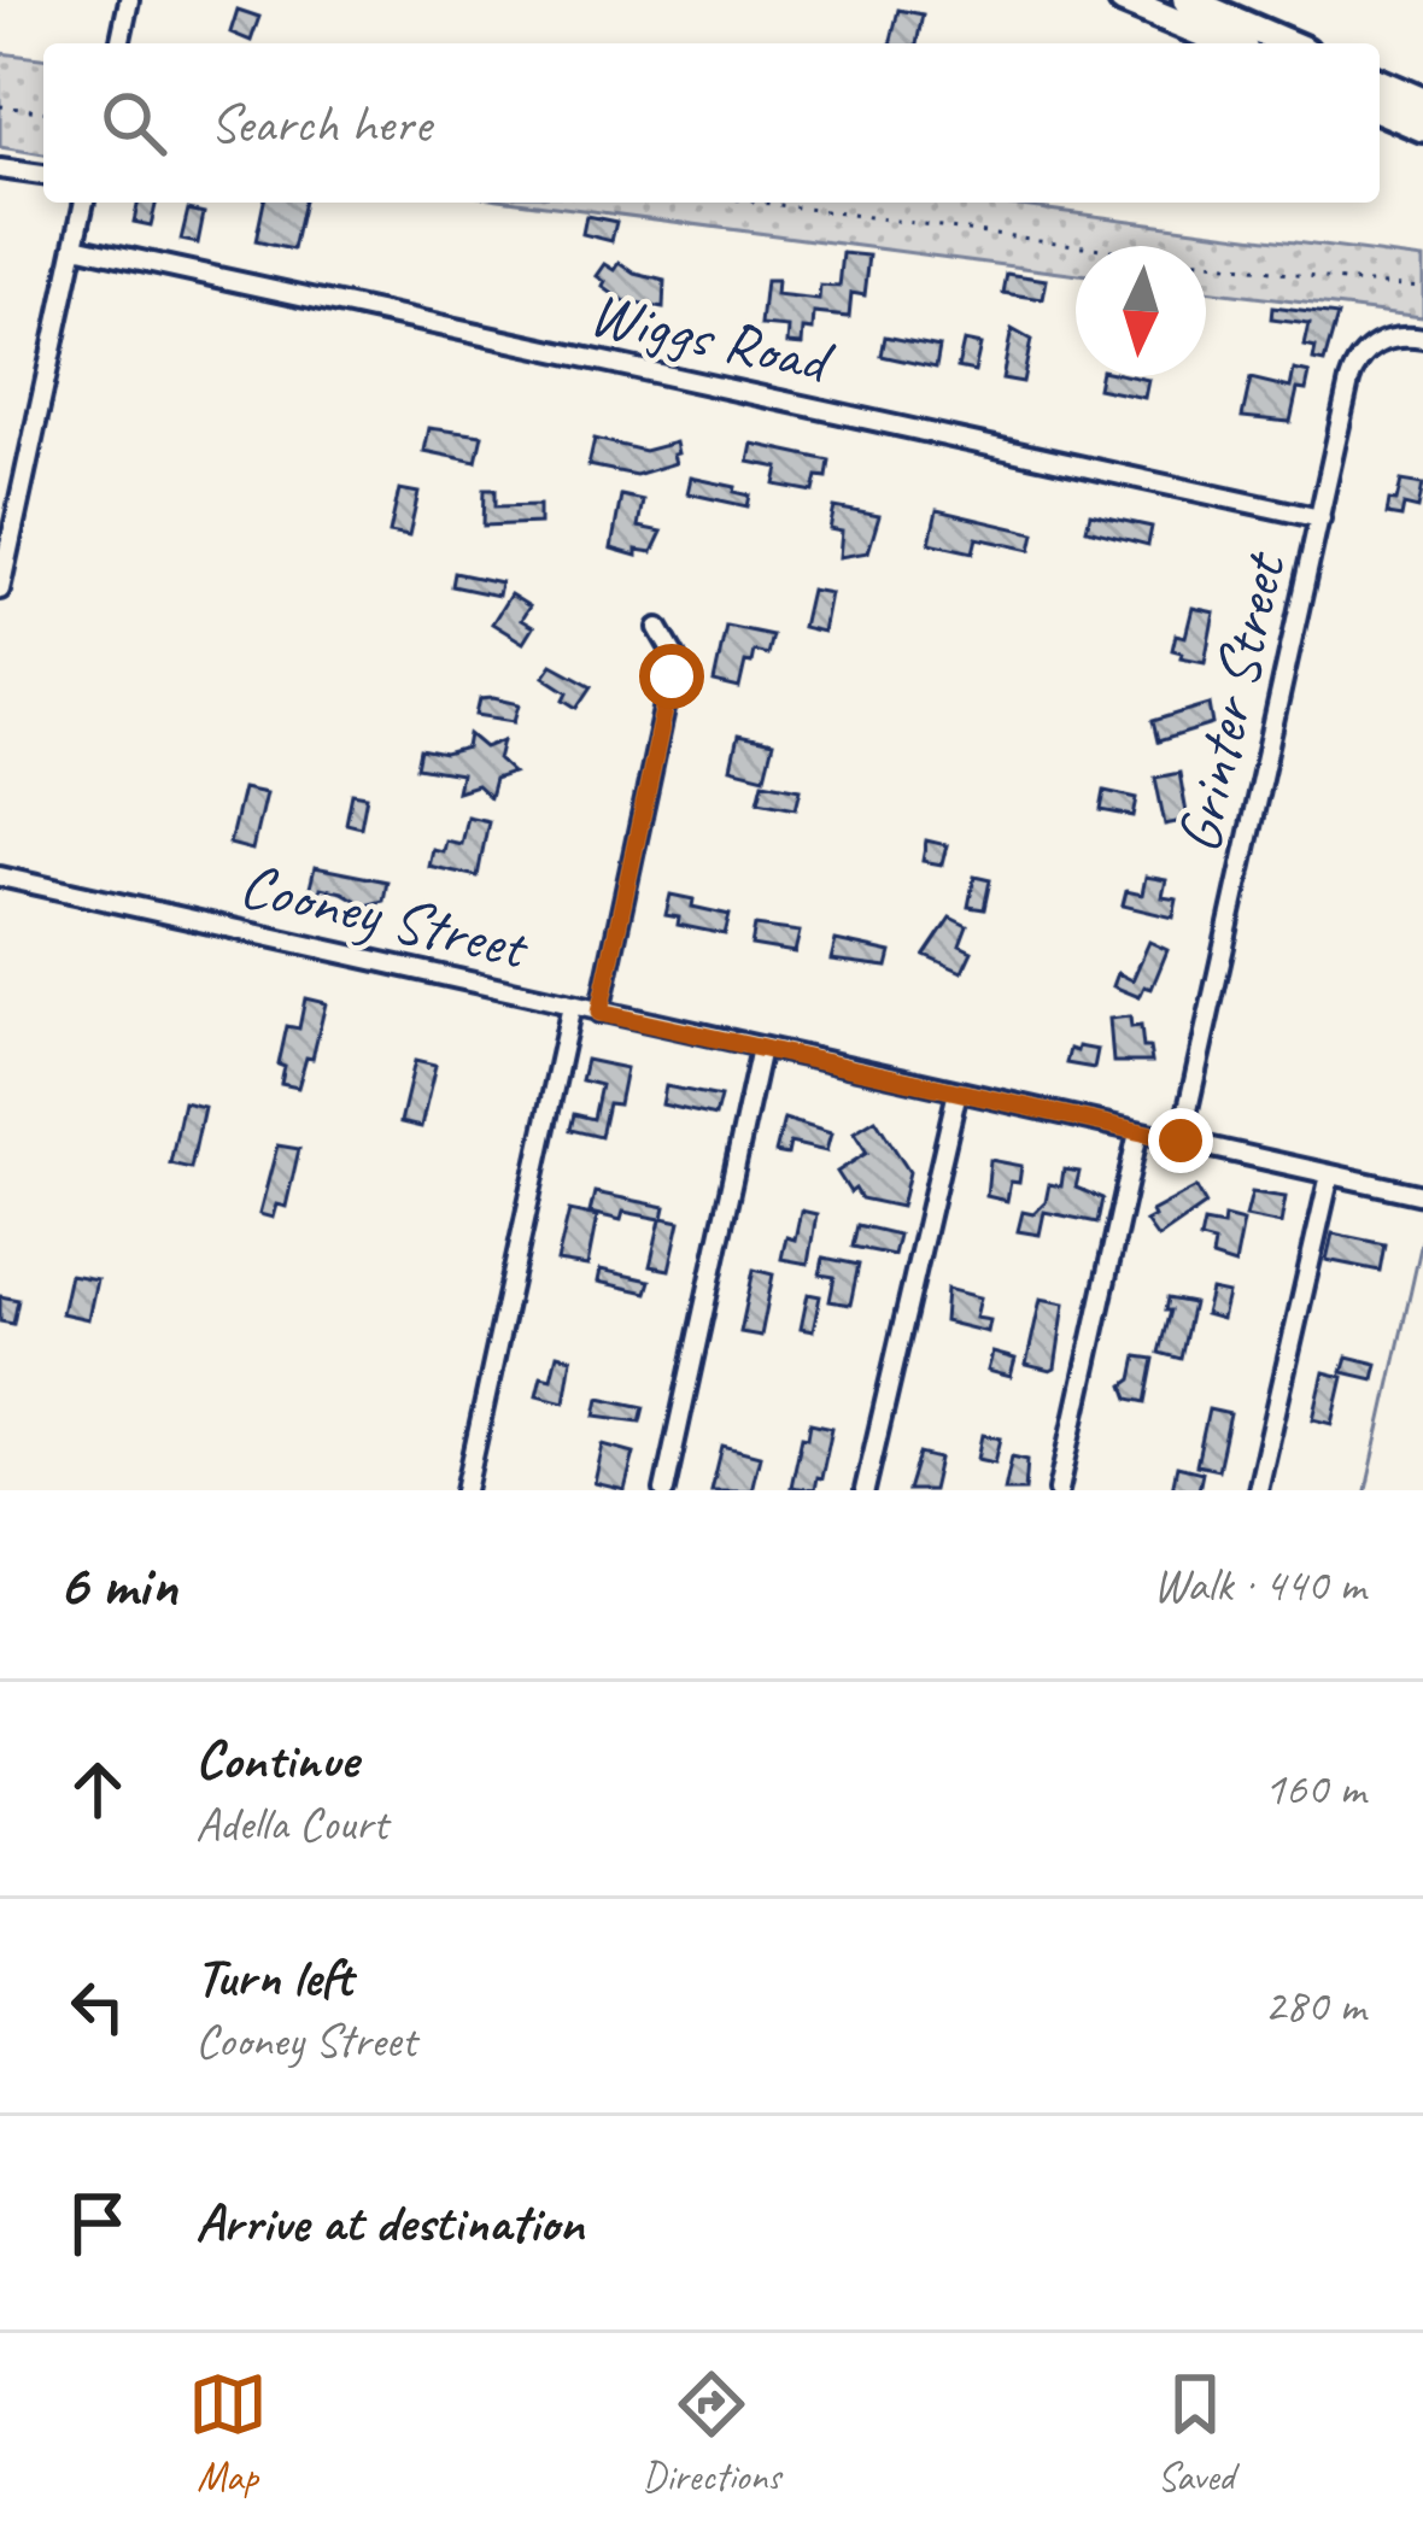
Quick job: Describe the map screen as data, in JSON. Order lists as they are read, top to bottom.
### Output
{
  "streets": {
    "street": ["Wiggs Road", "Grinter Street", "Cooney Street"]
  },
  "crossings": [
    ["Wiggs Road", "Grinter Street"],
    ["Grinter Street", "Cooney Street"]
  ],
  "north": "bottom",
  "page": {
    "search": "Search here",
    "heading": ["6 min", "Walk · 440 m"],
    "list": [
      ["Continue", "Adella Court", "160 m"],
      ["Turn left", "Cooney Street", "280 m"],
      "Arrive at destination"
    ],
    "nav": ["Map", "Directions", "Saved"]
  }
}
